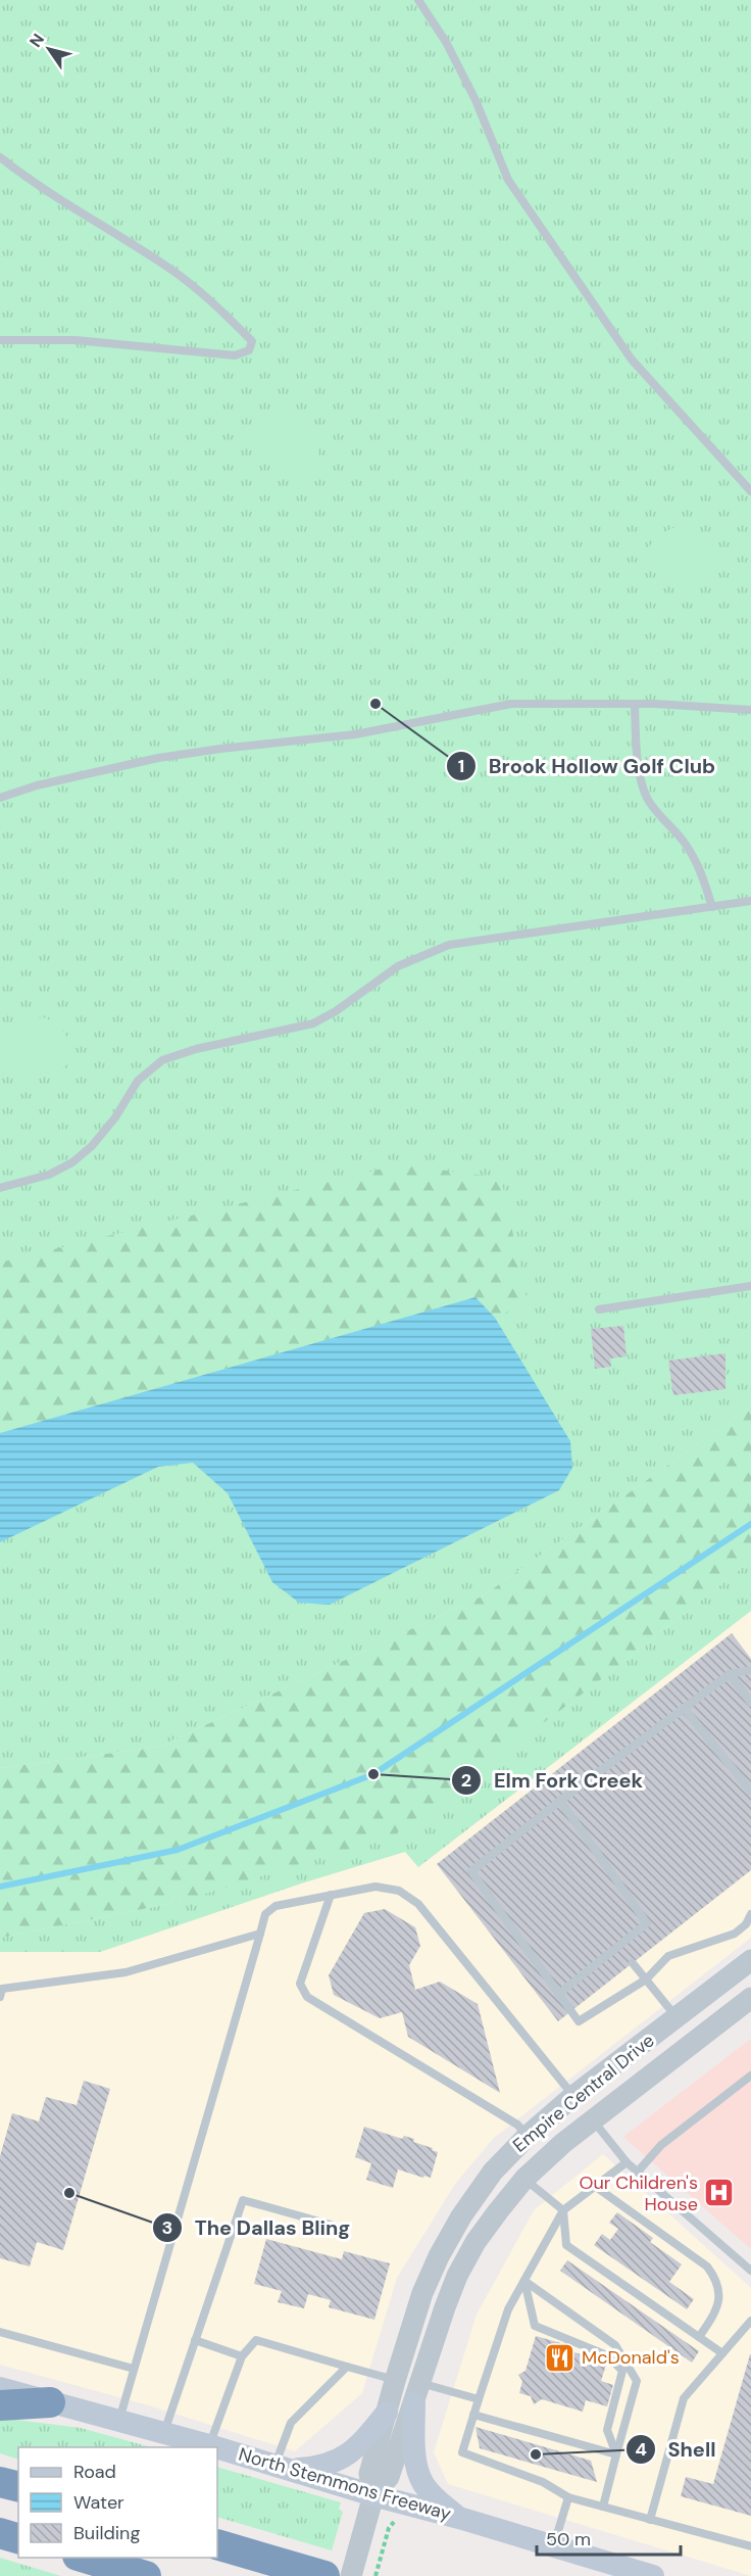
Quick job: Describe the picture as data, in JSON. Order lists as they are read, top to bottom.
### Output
{
  "streets": {
    "main road": ["North Stemmons Freeway"],
    "street": ["Empire Central Drive"]
  },
  "crossings": [
    ["Empire Central Drive", "North Stemmons Freeway"]
  ],
  "places": {
    "other": [
      "Brook Hollow Golf Club",
      "Elm Fork Creek",
      "The Dallas Bling",
      "Shell"
    ],
    "hospital": ["Our Children's House"],
    "restaurant": ["McDonald's"]
  },
  "legend": ["Road", "Water", "Building"],
  "scale_bar": "50 m",
  "north": "top left"
}
